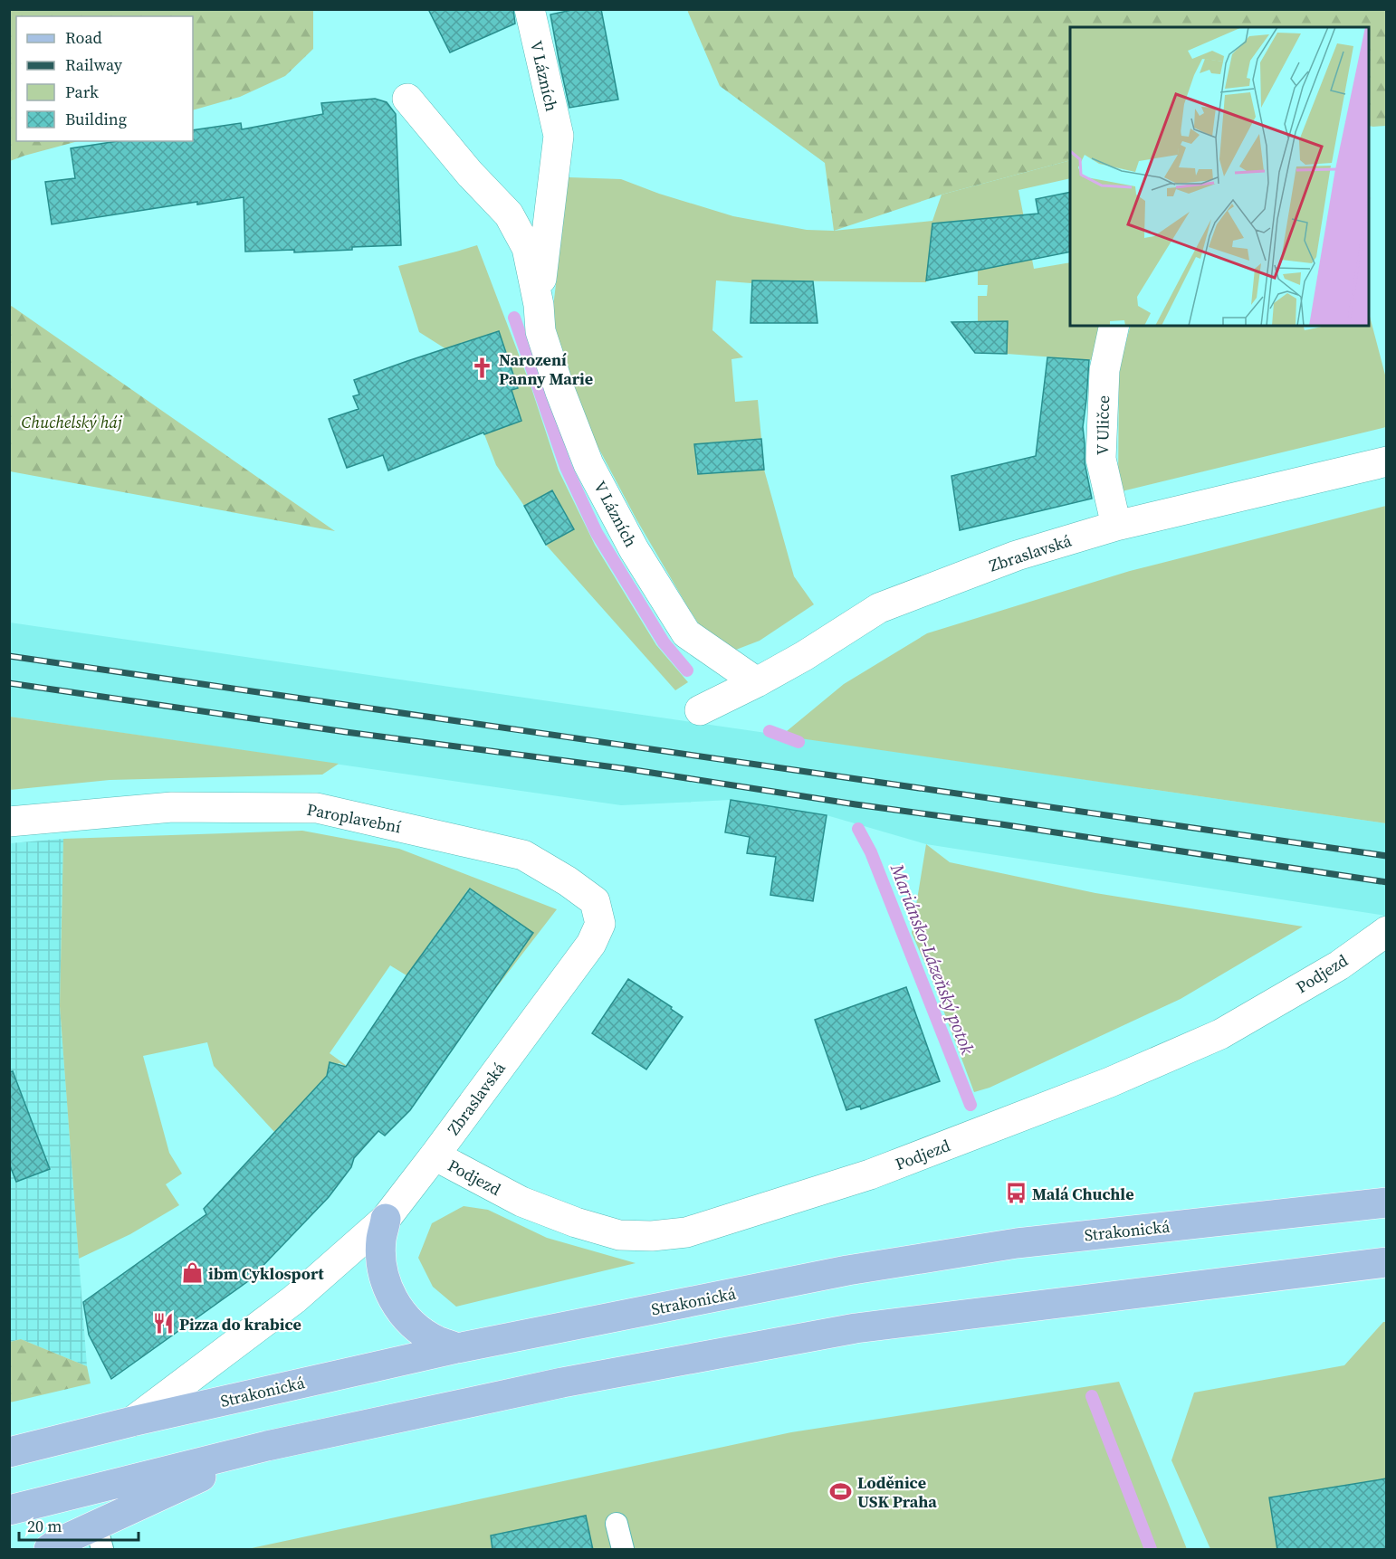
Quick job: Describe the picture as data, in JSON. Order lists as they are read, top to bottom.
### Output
{
  "streets": {
    "main road": ["Strakonická"],
    "street": [
      "V Lázních",
      "V Uličce",
      "Zbraslavská",
      "Paroplavební",
      "Podjezd"
    ]
  },
  "crossings": [
    ["V Lázních", "Zbraslavská"],
    ["V Uličce", "Zbraslavská"],
    ["Zbraslavská", "Paroplavební"],
    ["Zbraslavská", "Podjezd"],
    ["Zbraslavská", "Strakonická"]
  ],
  "water": ["Mariánsko-Lázeňský potok"],
  "parks": ["Chuchelský háj"],
  "places": {
    "church": ["Narození Panny Marie"],
    "bus stop": ["Malá Chuchle"],
    "shop": ["ibm Cyklosport"],
    "restaurant": ["Pizza do krabice"],
    "sports": ["Loděnice USK Praha"]
  },
  "legend": [
    "Road",
    "Railway",
    "Park",
    "Building"
  ],
  "scale_bar": "20 m"
}
